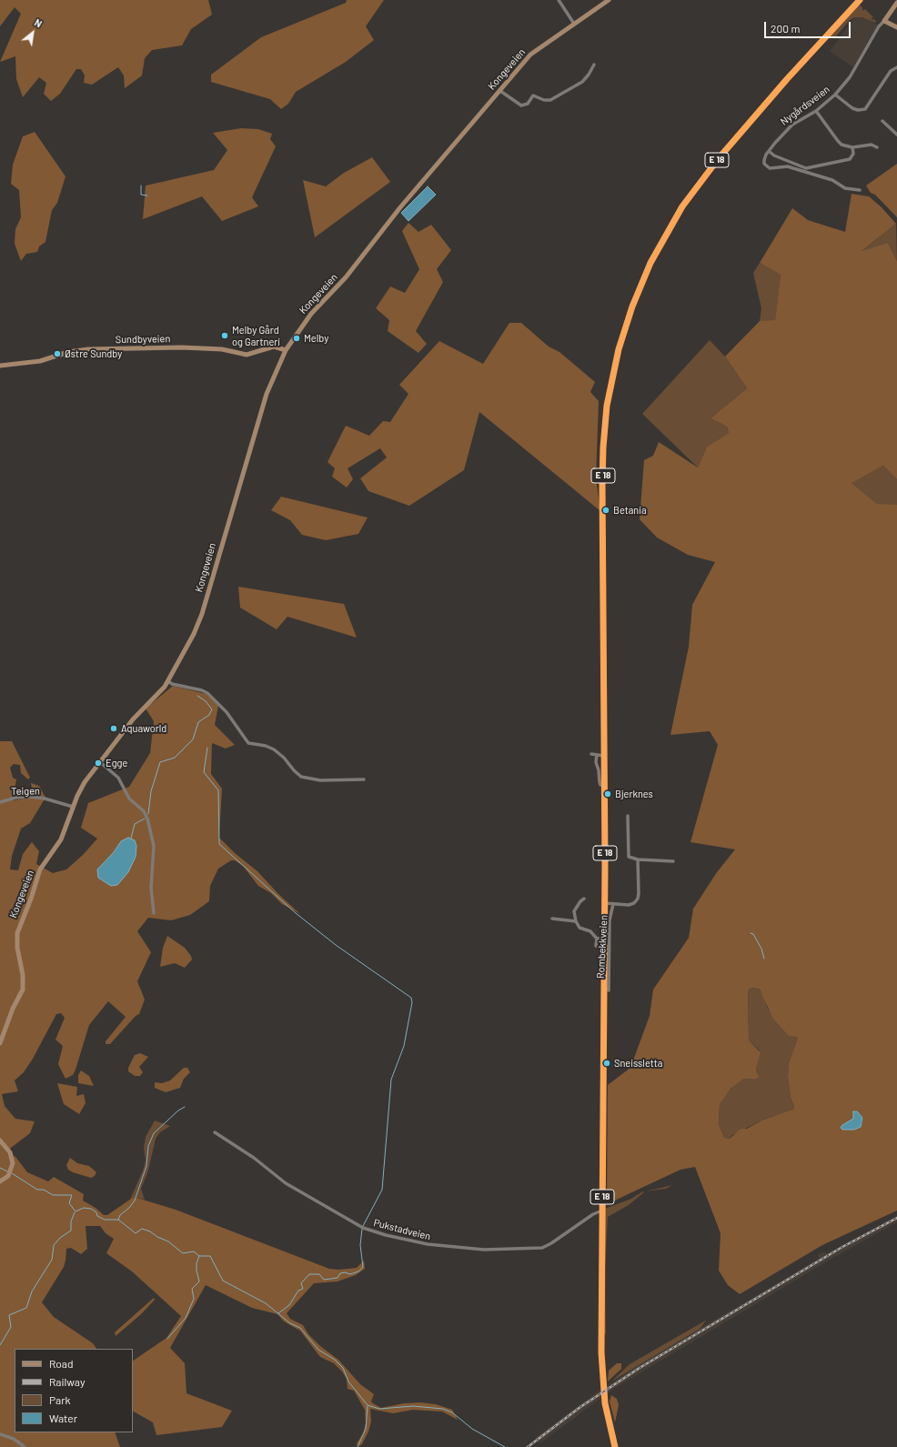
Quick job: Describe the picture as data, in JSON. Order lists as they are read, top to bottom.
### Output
{
  "streets": {
    "highway": ["E 18"],
    "main road": ["Kongeveien", "Nygårdsveien", "Sundbyveien"],
    "street": ["Teigen", "Rombekkveien", "Pukstadveien"]
  },
  "crossings": [
    ["Kongeveien", "Sundbyveien"],
    ["Kongeveien", "Teigen"],
    ["E 18", "Rombekkveien"],
    ["E 18", "Pukstadveien"]
  ],
  "places": [
    "Melby Gård og Gartneri",
    "Melby",
    "Østre Sundby",
    "Betania",
    "Aquaworld",
    "Egge",
    "Bjerknes",
    "Sneissletta"
  ],
  "legend": [
    "Road",
    "Railway",
    "Park",
    "Water"
  ],
  "scale_bar": "200 m",
  "north": "top right"
}
